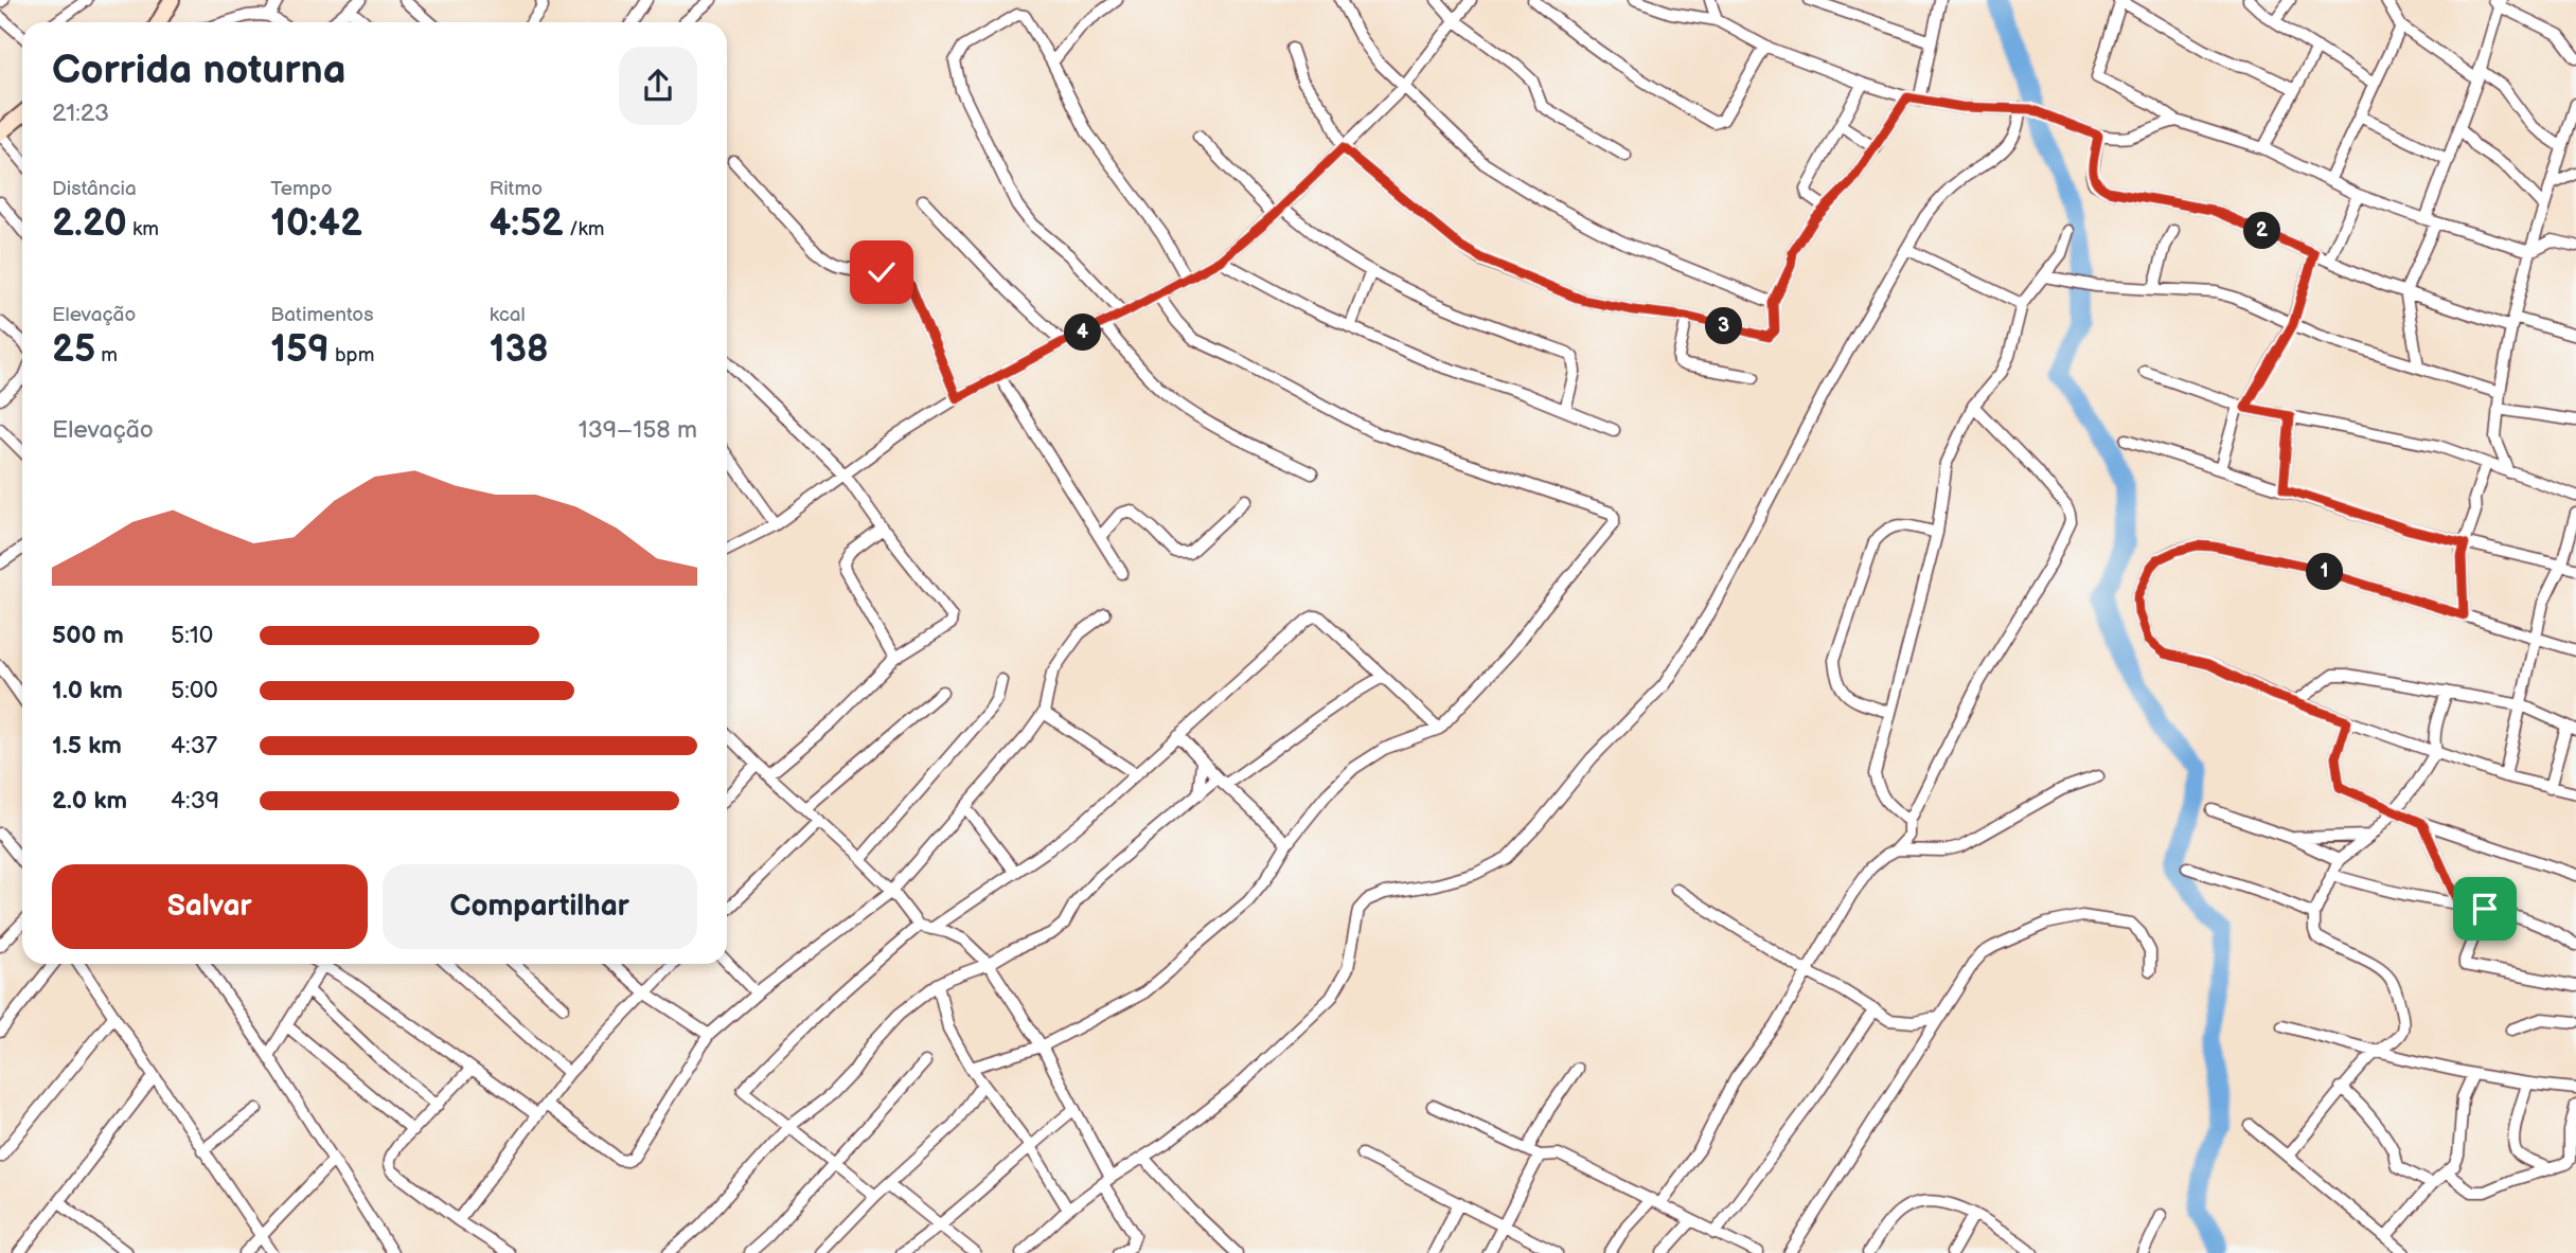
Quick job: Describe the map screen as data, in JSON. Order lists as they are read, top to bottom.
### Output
{
  "page": {
    "heading": ["Corrida noturna", "21:23"],
    "stats": [
      ["Distância", "2.20 km"],
      ["Tempo", "10:42"],
      ["Ritmo", "4:52 /km"],
      ["Elevação", "25 m"],
      ["Batimentos", "159 bpm"],
      ["kcal", "138"]
    ],
    "pins": [
      "2",
      "3",
      "4",
      "1"
    ],
    "chart": ["Elevação", "139–158 m"],
    "list": [
      {
        "name": "500 m",
        "note": "5:10"
      },
      {
        "name": "1.0 km",
        "note": "5:00"
      },
      {
        "name": "1.5 km",
        "note": "4:37"
      },
      {
        "name": "2.0 km",
        "note": "4:39"
      }
    ],
    "buttons": ["Salvar", "Compartilhar"]
  }
}
